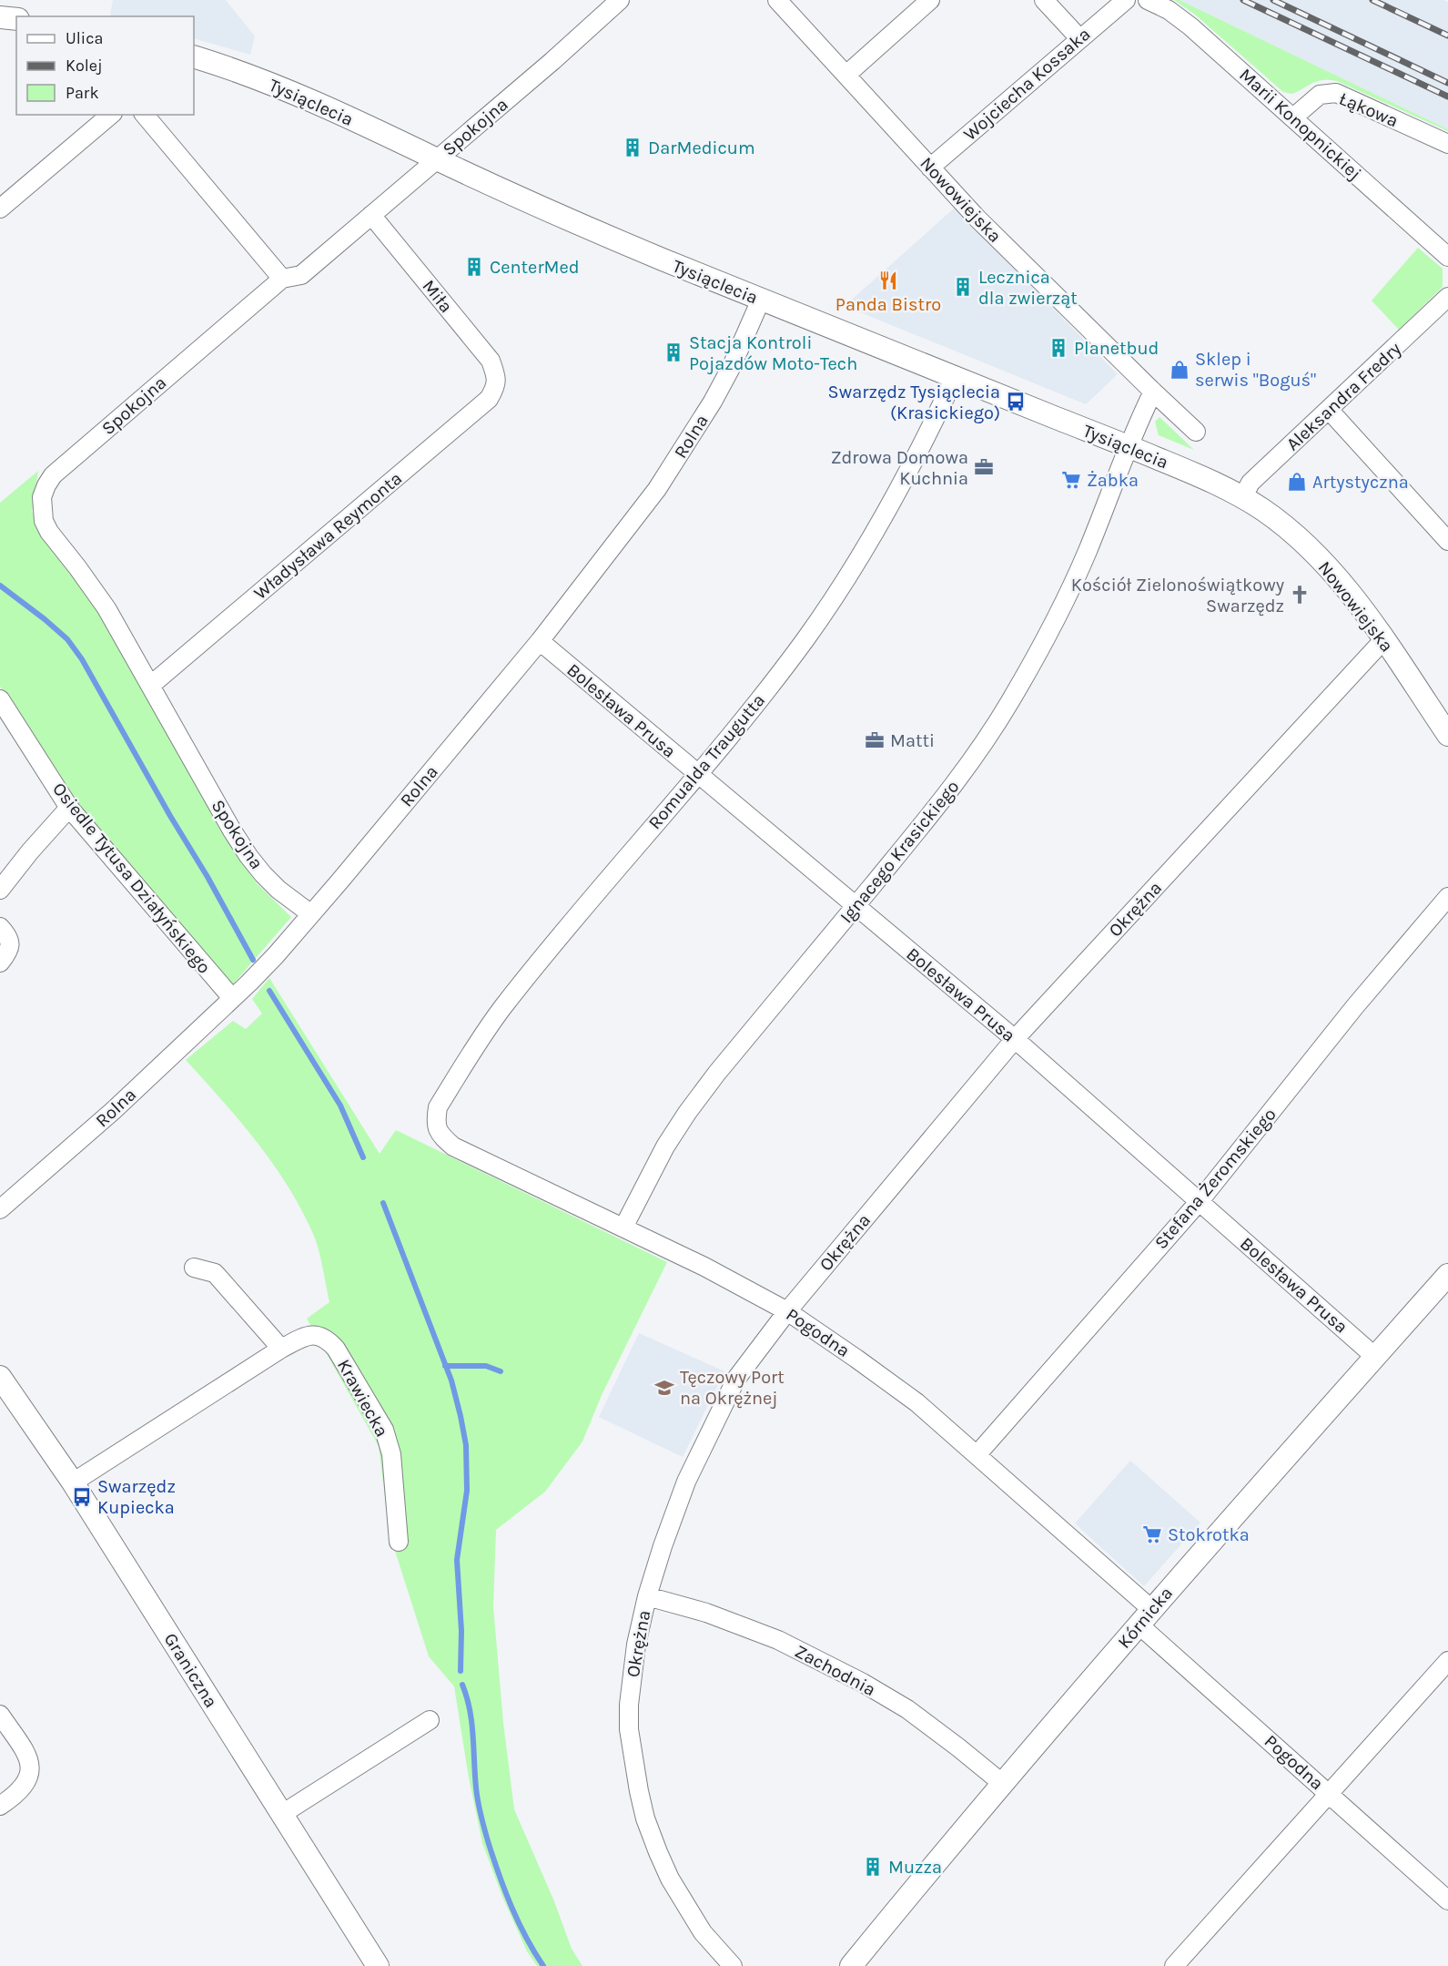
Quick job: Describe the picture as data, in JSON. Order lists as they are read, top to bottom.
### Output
{
  "streets": {
    "street": [
      "Wojciecha Kossaka",
      "Tysiąclecia",
      "Łąkowa",
      "Marii Konopnickiej",
      "Spokojna",
      "Nowowiejska",
      "Miła",
      "Aleksandra Fredry",
      "Rolna",
      "Władysława Reymonta",
      "Bolesława Prusa",
      "Romualda Traugutta",
      "Ignacego Krasickiego",
      "Osiedle Tytusa Działyńskiego",
      "Okrężna",
      "Stefana Żeromskiego",
      "Pogodna",
      "Krawiecka",
      "Kórnicka",
      "Graniczna",
      "Zachodnia"
    ]
  },
  "crossings": [
    ["Wojciecha Kossaka", "Nowowiejska"],
    ["Tysiąclecia", "Spokojna"],
    ["Tysiąclecia", "Nowowiejska"],
    ["Tysiąclecia", "Aleksandra Fredry"],
    ["Tysiąclecia", "Rolna"],
    ["Tysiąclecia", "Romualda Traugutta"],
    ["Tysiąclecia", "Ignacego Krasickiego"],
    ["Łąkowa", "Marii Konopnickiej"],
    ["Spokojna", "Miła"],
    ["Spokojna", "Rolna"],
    ["Spokojna", "Władysława Reymonta"],
    ["Nowowiejska", "Aleksandra Fredry"],
    ["Nowowiejska", "Okrężna"],
    ["Miła", "Władysława Reymonta"],
    ["Rolna", "Bolesława Prusa"],
    ["Rolna", "Osiedle Tytusa Działyńskiego"],
    ["Bolesława Prusa", "Romualda Traugutta"],
    ["Bolesława Prusa", "Ignacego Krasickiego"],
    ["Bolesława Prusa", "Okrężna"],
    ["Bolesława Prusa", "Stefana Żeromskiego"],
    ["Bolesława Prusa", "Kórnicka"],
    ["Romualda Traugutta", "Pogodna"],
    ["Ignacego Krasickiego", "Pogodna"],
    ["Okrężna", "Pogodna"],
    ["Okrężna", "Zachodnia"],
    ["Stefana Żeromskiego", "Pogodna"],
    ["Pogodna", "Kórnicka"],
    ["Krawiecka", "Graniczna"],
    ["Kórnicka", "Zachodnia"]
  ],
  "places": {
    "building": [
      "DarMedicum",
      "CenterMed",
      "Lecznica dla zwierząt",
      "Planetbud",
      "Stacja Kontroli Pojazdów Moto-Tech",
      "Muzza"
    ],
    "restaurant": ["Panda Bistro"],
    "shop": ["Sklep i serwis \"Boguś\"", "Artystyczna"],
    "bus stop": ["Swarzędz Tysiąclecia (Krasickiego)", "Swarzędz Kupiecka"],
    "office": ["Zdrowa Domowa Kuchnia", "Matti"],
    "supermarket": ["Żabka", "Stokrotka"],
    "church": ["Kościół Zielonoświątkowy Swarzędz"],
    "school or university": ["Tęczowy Port na Okrężnej"]
  },
  "legend": ["Ulica", "Kolej", "Park"]
}
